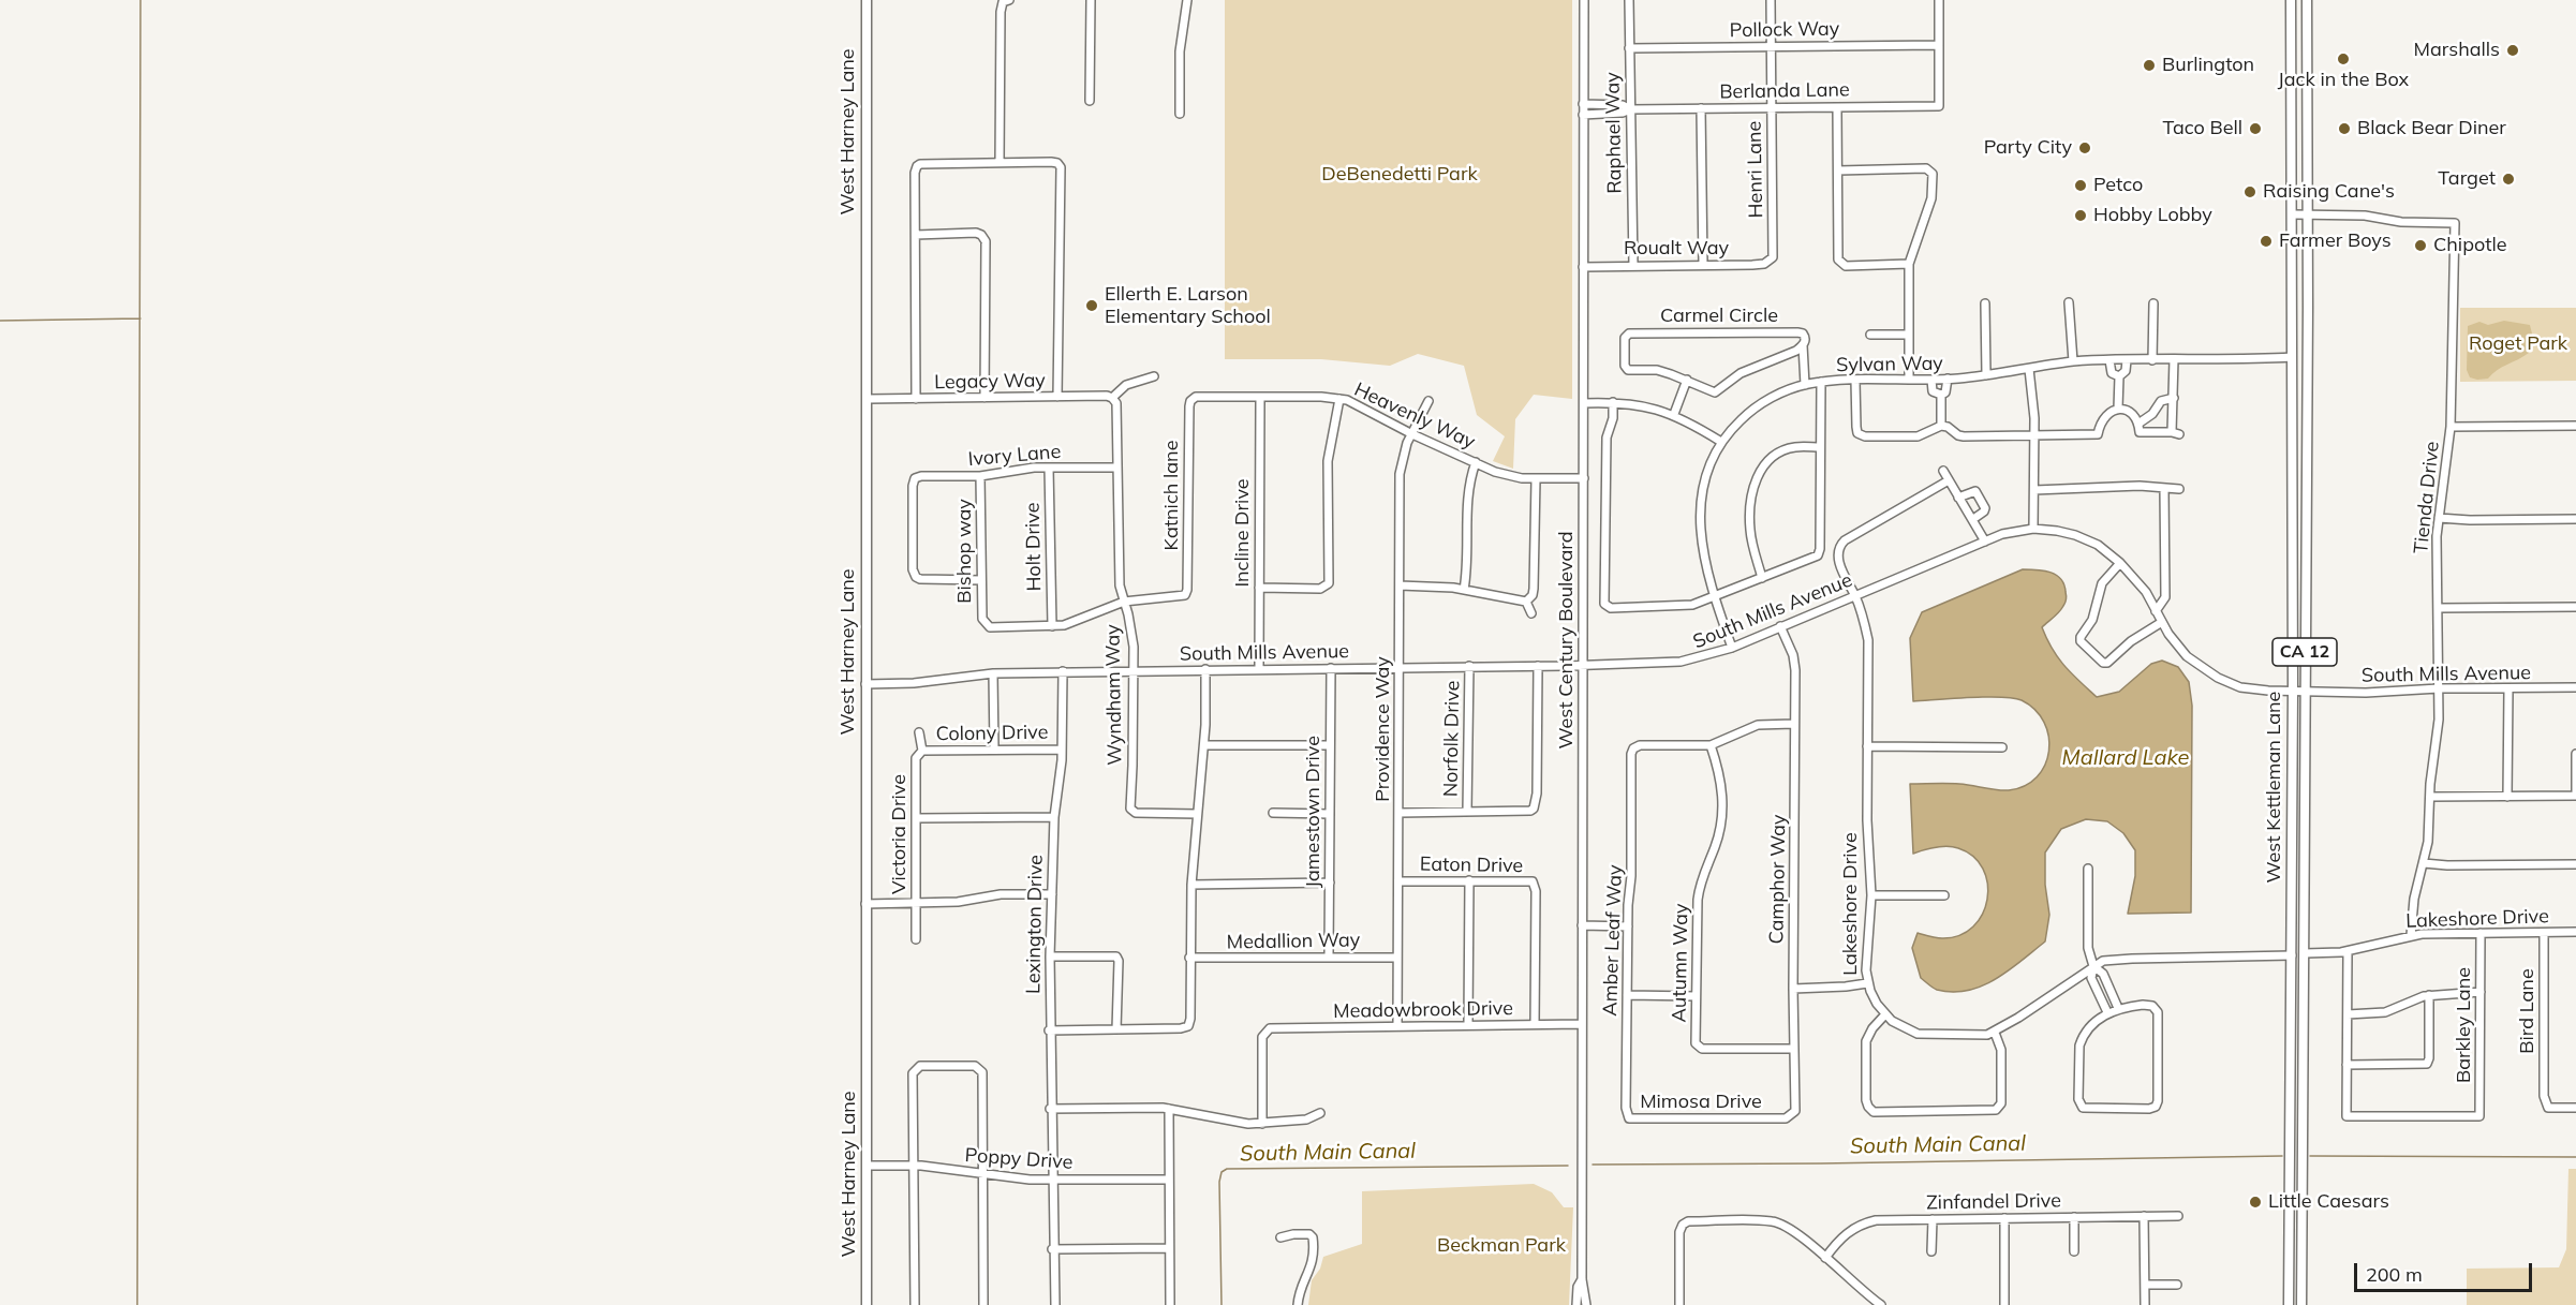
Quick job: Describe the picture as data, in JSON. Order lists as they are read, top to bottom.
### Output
{
  "streets": {
    "main road": ["West Harney Lane", "CA 12", "West Kettleman Lane"],
    "street": [
      "Pollock Way",
      "Berlanda Lane",
      "Raphael Way",
      "Henri Lane",
      "Roualt Way",
      "Carmel Circle",
      "Sylvan Way",
      "Legacy Way",
      "Heavenly Way",
      "Ivory Lane",
      "Katnich lane",
      "Tienda Drive",
      "Incline Drive",
      "Holt Drive",
      "Bishop way",
      "South Mills Avenue",
      "West Century Boulevard",
      "Wyndham Way",
      "Providence Way",
      "Colony Drive",
      "Norfolk Drive",
      "Jamestown Drive",
      "Victoria Drive",
      "Eaton Drive",
      "Camphor Way",
      "Lakeshore Drive",
      "Lexington Drive",
      "Amber Leaf Way",
      "Medallion Way",
      "Autumn Way",
      "Meadowbrook Drive",
      "Bird Lane",
      "Barkley Lane",
      "Mimosa Drive",
      "Poppy Drive",
      "Zinfandel Drive"
    ]
  },
  "crossings": [
    ["Pollock Way", "Berlanda Lane"],
    ["Pollock Way", "Raphael Way"],
    ["Pollock Way", "Henri Lane"],
    ["Berlanda Lane", "Raphael Way"],
    ["Berlanda Lane", "Henri Lane"],
    ["Berlanda Lane", "West Century Boulevard"],
    ["West Harney Lane", "Legacy Way"],
    ["West Harney Lane", "South Mills Avenue"],
    ["West Harney Lane", "Poppy Drive"],
    ["Raphael Way", "Roualt Way"],
    ["Henri Lane", "Roualt Way"],
    ["Roualt Way", "West Century Boulevard"],
    ["Sylvan Way", "South Mills Avenue"],
    ["Sylvan Way", "West Kettleman Lane"],
    ["Legacy Way", "Wyndham Way"],
    ["Heavenly Way", "Katnich lane"],
    ["Heavenly Way", "Incline Drive"],
    ["Heavenly Way", "West Century Boulevard"],
    ["Heavenly Way", "Providence Way"],
    ["Ivory Lane", "Holt Drive"],
    ["Ivory Lane", "Bishop way"],
    ["Ivory Lane", "Wyndham Way"],
    ["Katnich lane", "Wyndham Way"],
    ["Tienda Drive", "South Mills Avenue"],
    ["Tienda Drive", "West Kettleman Lane"],
    ["Tienda Drive", "Lakeshore Drive"],
    ["Incline Drive", "South Mills Avenue"],
    ["Holt Drive", "Bishop way"],
    ["South Mills Avenue", "West Century Boulevard"],
    ["South Mills Avenue", "Wyndham Way"],
    ["South Mills Avenue", "Providence Way"],
    ["South Mills Avenue", "Norfolk Drive"],
    ["South Mills Avenue", "West Kettleman Lane"],
    ["South Mills Avenue", "Jamestown Drive"],
    ["South Mills Avenue", "Camphor Way"],
    ["South Mills Avenue", "Lakeshore Drive"],
    ["South Mills Avenue", "Lexington Drive"],
    ["West Century Boulevard", "Meadowbrook Drive"],
    ["Providence Way", "Eaton Drive"],
    ["Providence Way", "Medallion Way"],
    ["Providence Way", "Meadowbrook Drive"],
    ["Colony Drive", "Victoria Drive"],
    ["Colony Drive", "Lexington Drive"],
    ["West Kettleman Lane", "Lakeshore Drive"],
    ["Jamestown Drive", "Medallion Way"],
    ["Eaton Drive", "Meadowbrook Drive"],
    ["Camphor Way", "Autumn Way"],
    ["Camphor Way", "Mimosa Drive"],
    ["Lakeshore Drive", "Bird Lane"],
    ["Lakeshore Drive", "Barkley Lane"],
    ["Lexington Drive", "Poppy Drive"],
    ["Amber Leaf Way", "Autumn Way"],
    ["Amber Leaf Way", "Mimosa Drive"]
  ],
  "water": ["Mallard Lake", "South Main Canal"],
  "parks": ["DeBenedetti Park", "Roget Park", "Beckman Park"],
  "places": [
    "Marshalls",
    "Jack in the Box",
    "Burlington",
    "Taco Bell",
    "Black Bear Diner",
    "Party City",
    "Target",
    "Petco",
    "Raising Cane's",
    "Hobby Lobby",
    "Farmer Boys",
    "Chipotle",
    "Ellerth E. Larson Elementary School",
    "Little Caesars"
  ],
  "scale_bar": "200 m"
}
